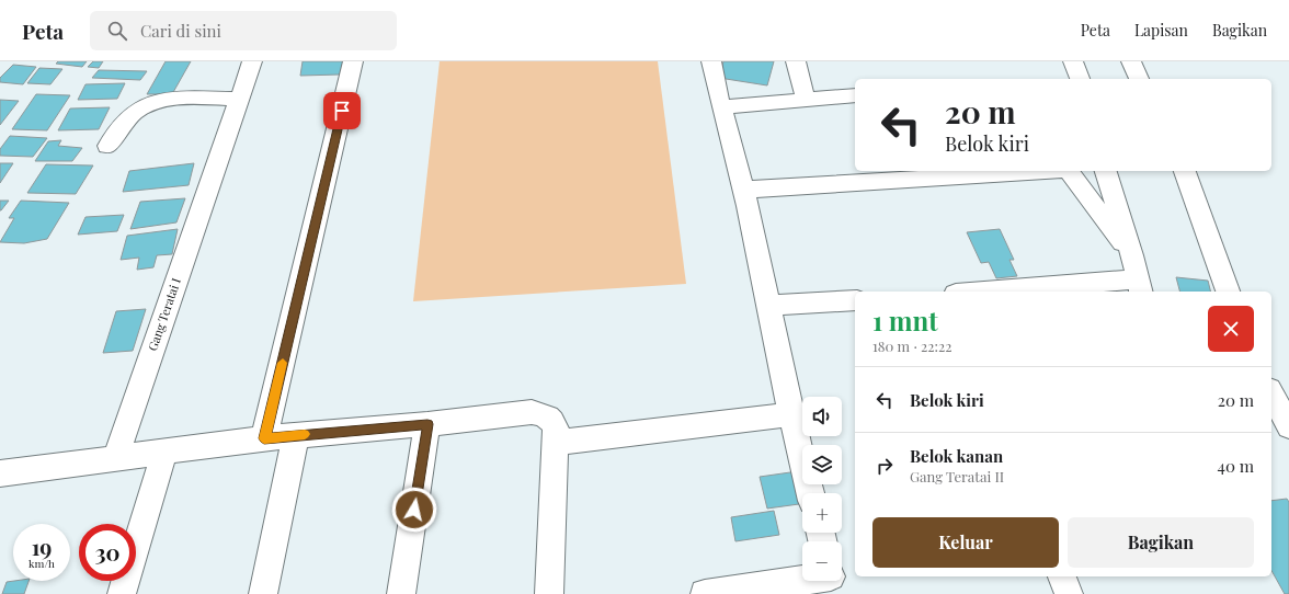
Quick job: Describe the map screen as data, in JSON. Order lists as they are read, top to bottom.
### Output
{
  "streets": {
    "street": ["Gang Teratai I"]
  },
  "page": {
    "header": "Peta",
    "search": "Cari di sini",
    "nav": ["Peta", "Lapisan", "Bagikan"],
    "turn": ["20 m", "Belok kiri"],
    "heading": ["1 mnt", "180 m · 22:22"],
    "list": [
      {
        "name": "Belok kiri",
        "value": "20 m"
      },
      {
        "name": "Belok kanan",
        "note": "Gang Teratai II",
        "value": "40 m"
      }
    ],
    "map_buttons": ["+", "−"],
    "buttons": ["Keluar", "Bagikan"],
    "speed": "19 km/h",
    "limit": "30"
  }
}
